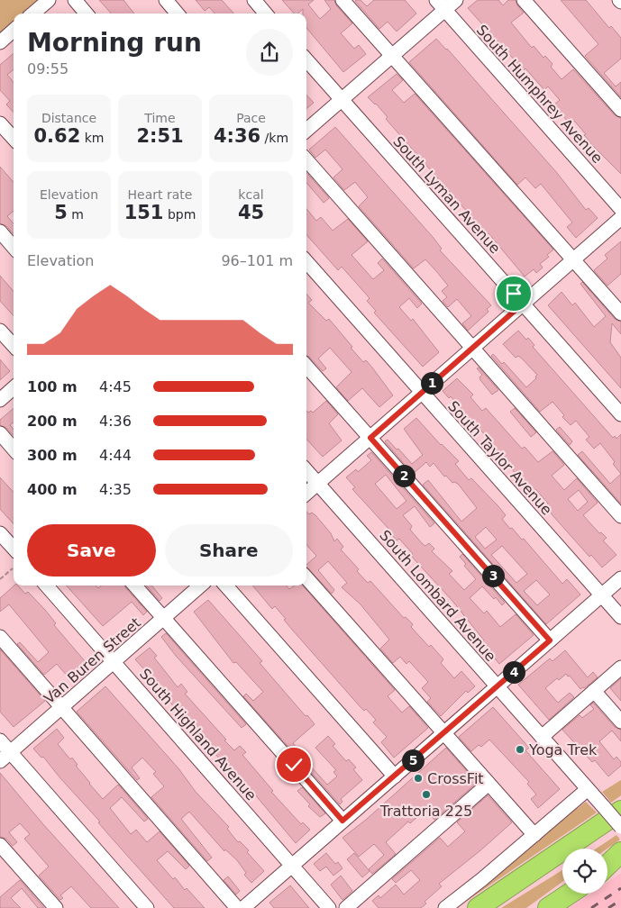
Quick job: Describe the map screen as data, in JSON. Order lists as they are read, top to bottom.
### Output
{
  "streets": {
    "street": [
      "South Humphrey Avenue",
      "South Lyman Avenue",
      "South Taylor Avenue",
      "South Lombard Avenue",
      "Van Buren Street",
      "South Highland Avenue"
    ]
  },
  "crossings": [
    ["Van Buren Street", "South Highland Avenue"]
  ],
  "places": ["Yoga Trek", "CrossFit", "Trattoria 225"],
  "page": {
    "heading": ["Morning run", "09:55"],
    "stats": [
      ["Distance", "0.62 km"],
      ["Time", "2:51"],
      ["Pace", "4:36 /km"],
      ["Elevation", "5 m"],
      ["Heart rate", "151 bpm"],
      ["kcal", "45"]
    ],
    "chart": ["Elevation", "96–101 m"],
    "list": [
      {
        "name": "100 m",
        "note": "4:45"
      },
      {
        "name": "200 m",
        "note": "4:36"
      },
      {
        "name": "300 m",
        "note": "4:44"
      },
      {
        "name": "400 m",
        "note": "4:35"
      }
    ],
    "pins": [
      "1",
      "2",
      "3",
      "4",
      "5"
    ],
    "buttons": ["Save", "Share"]
  }
}
